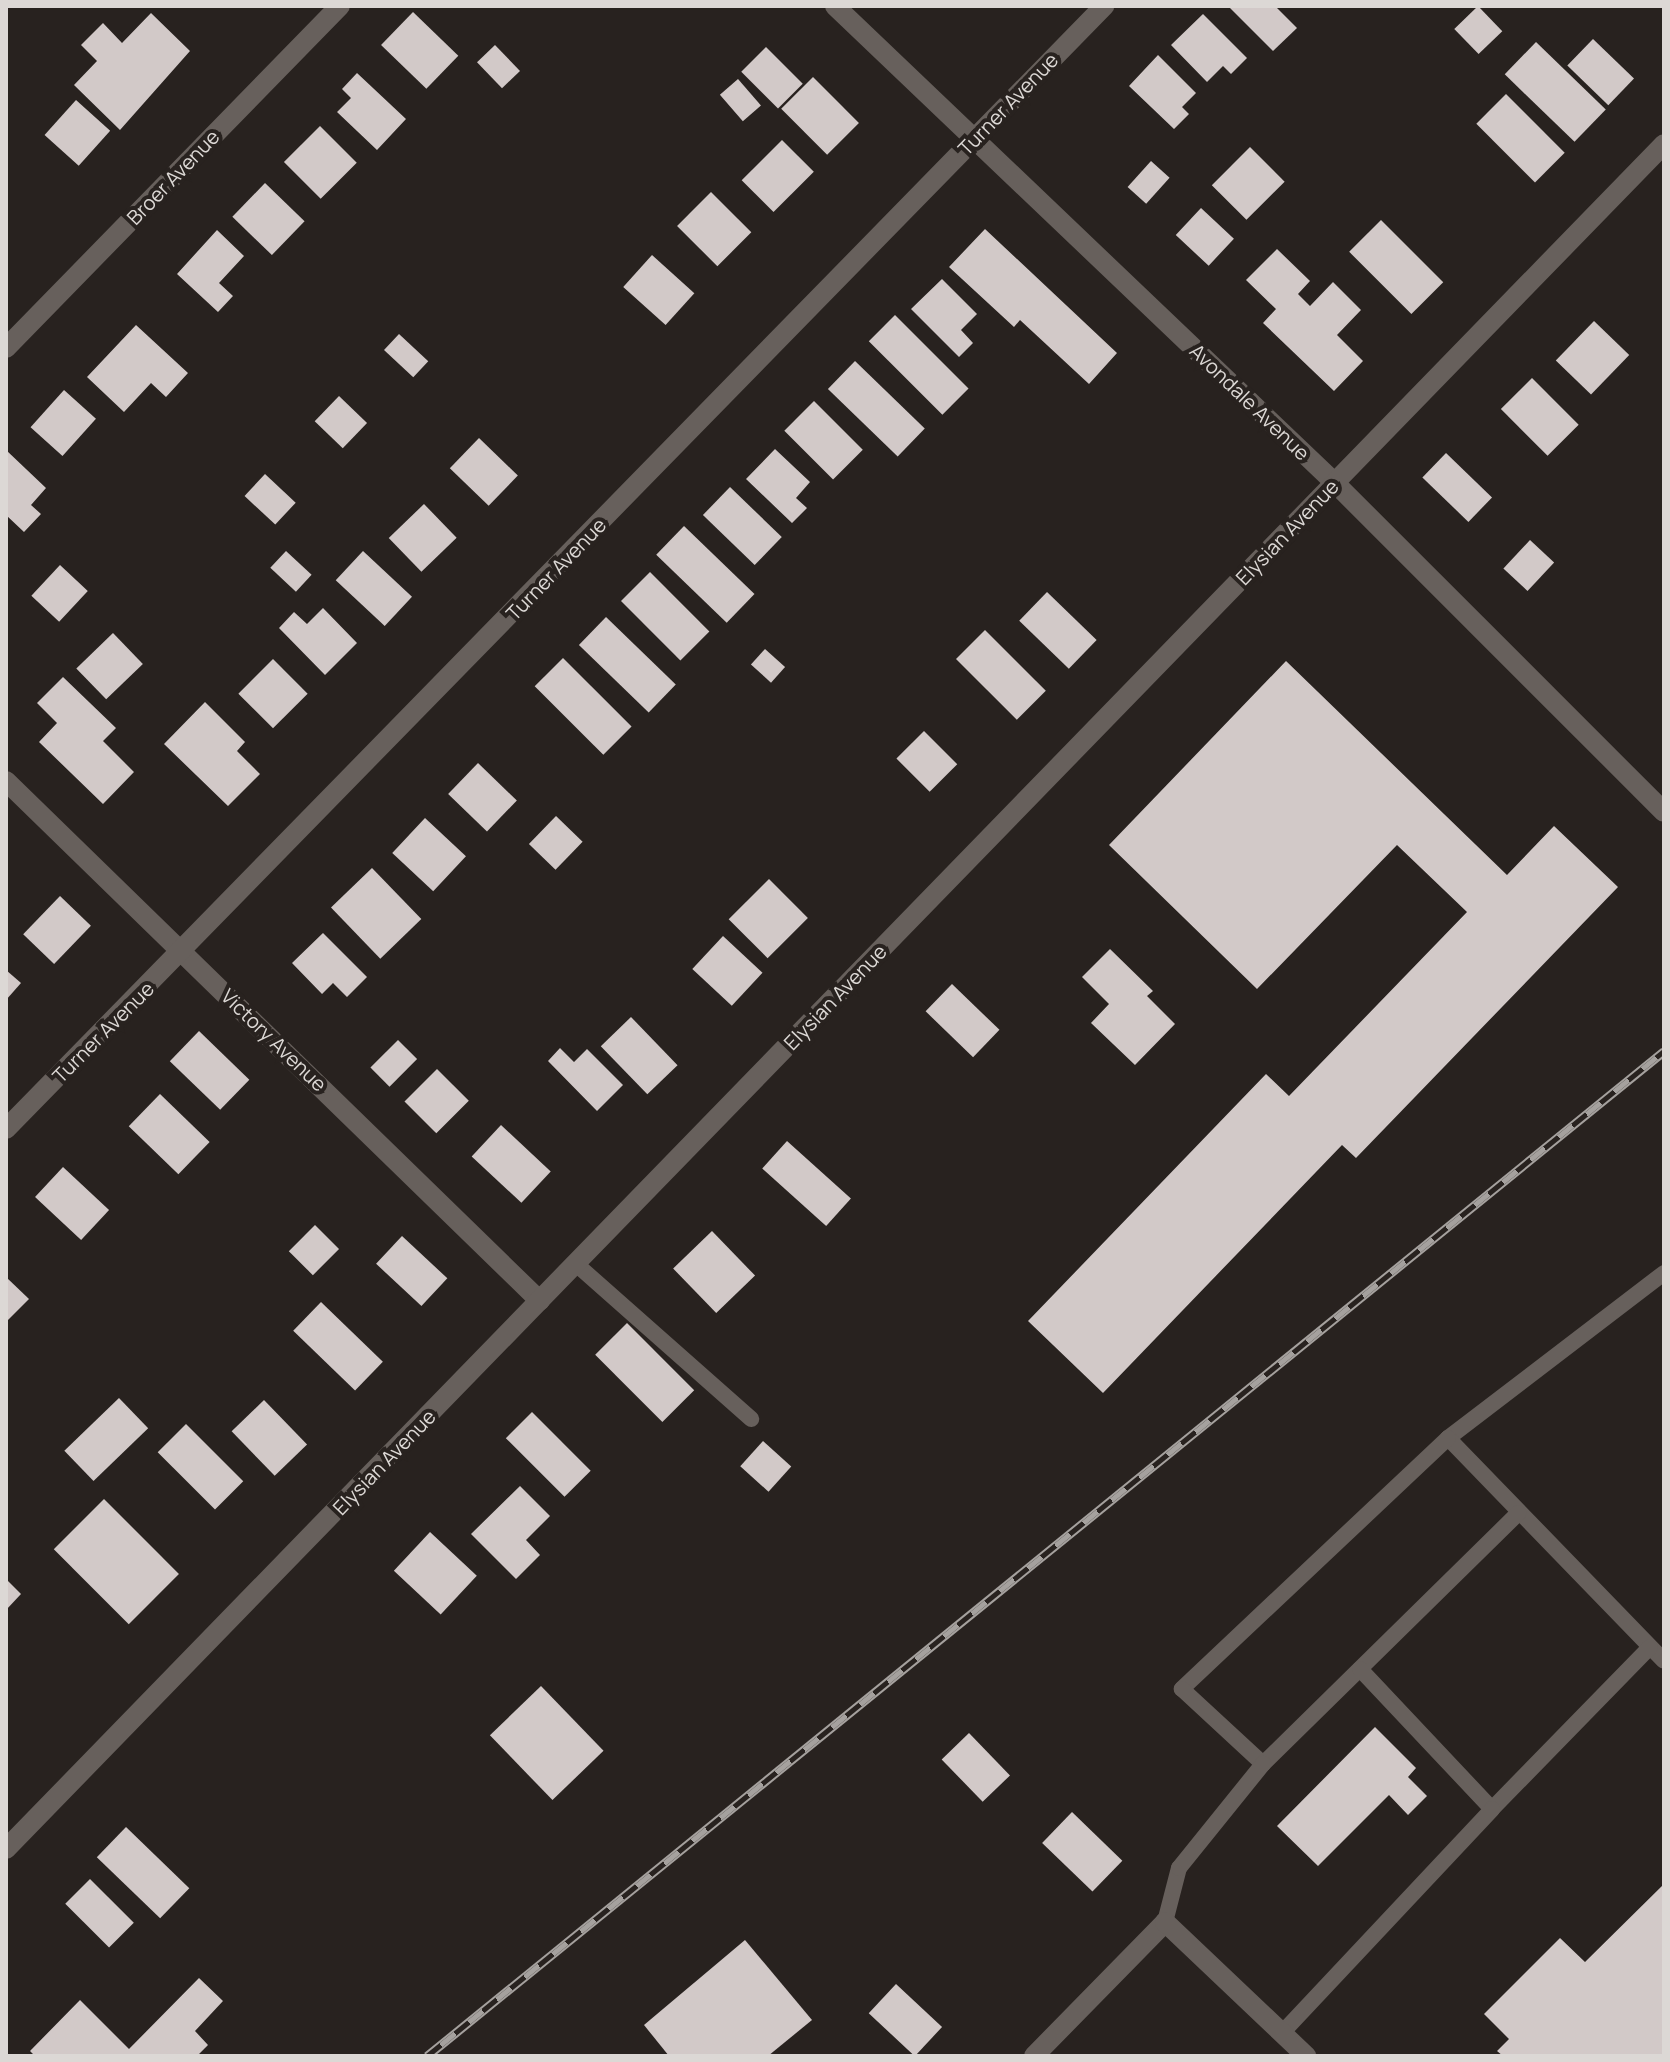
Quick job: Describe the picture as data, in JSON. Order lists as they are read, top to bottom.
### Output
{
  "streets": {
    "street": [
      "Turner Avenue",
      "Broer Avenue",
      "Avondale Avenue",
      "Elysian Avenue",
      "Victory Avenue"
    ]
  },
  "crossings": [
    ["Turner Avenue", "Avondale Avenue"],
    ["Turner Avenue", "Victory Avenue"],
    ["Avondale Avenue", "Elysian Avenue"],
    ["Elysian Avenue", "Victory Avenue"]
  ]
}
